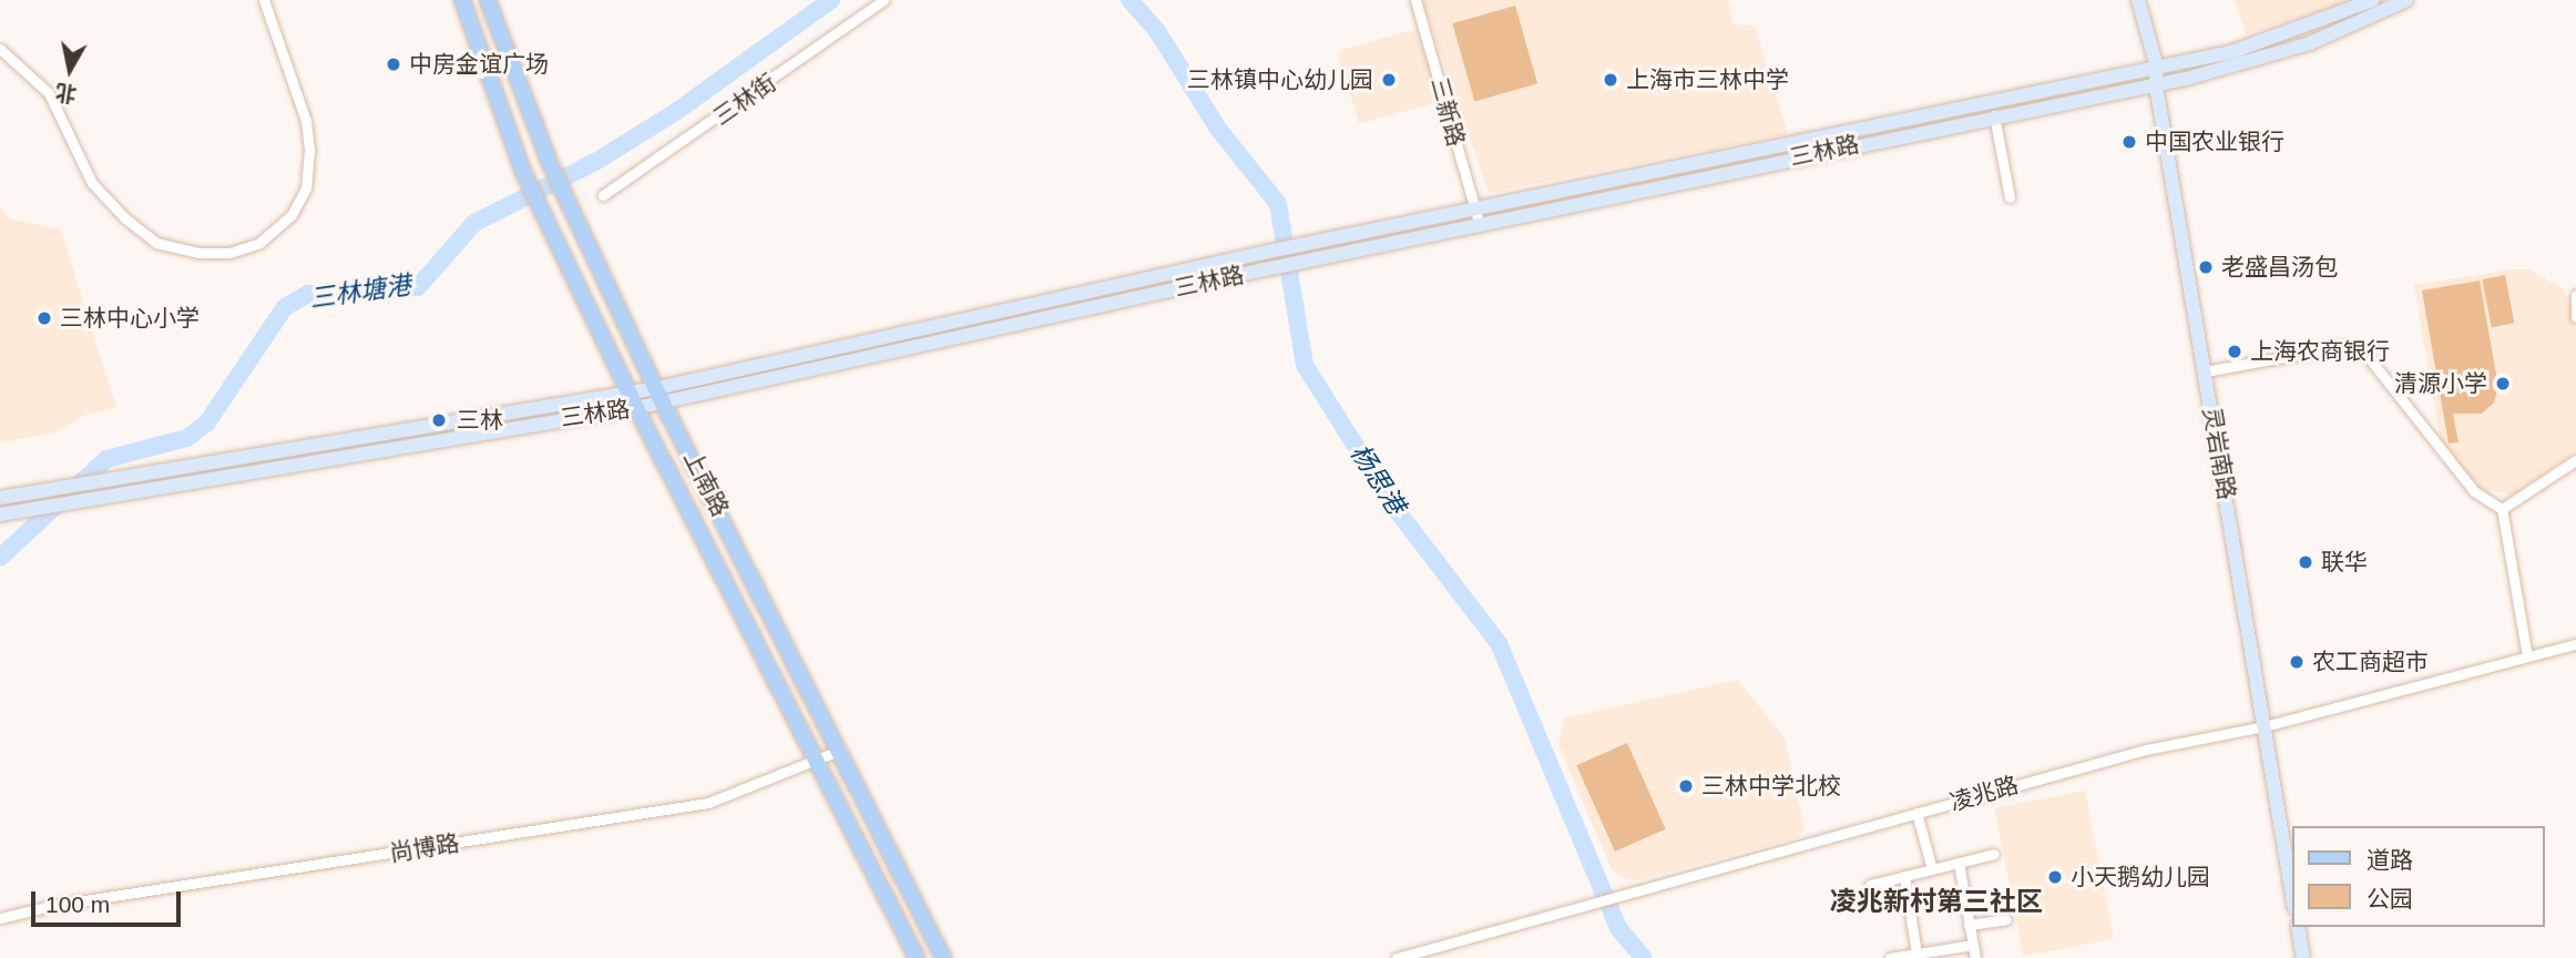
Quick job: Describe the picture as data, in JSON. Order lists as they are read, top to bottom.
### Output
{
  "streets": {
    "main road": ["三林路", "灵岩南路", "上南路"],
    "street": [
      "三林街",
      "三新路",
      "凌兆路",
      "尚博路"
    ]
  },
  "crossings": [
    ["三新路", "三林路"],
    ["三林路", "灵岩南路"],
    ["三林路", "上南路"],
    ["灵岩南路", "凌兆路"],
    ["上南路", "尚博路"]
  ],
  "districts": ["凌兆新村第三社区"],
  "water": ["三林塘港", "杨思港"],
  "places": [
    "中房金谊广场",
    "三林镇中心幼儿园",
    "上海市三林中学",
    "中国农业银行",
    "老盛昌汤包",
    "三林中心小学",
    "上海农商银行",
    "清源小学",
    "三林",
    "联华",
    "农工商超市",
    "三林中学北校",
    "小天鹅幼儿园"
  ],
  "legend": ["道路", "公园"],
  "scale_bar": "100 m",
  "north": "bottom"
}
